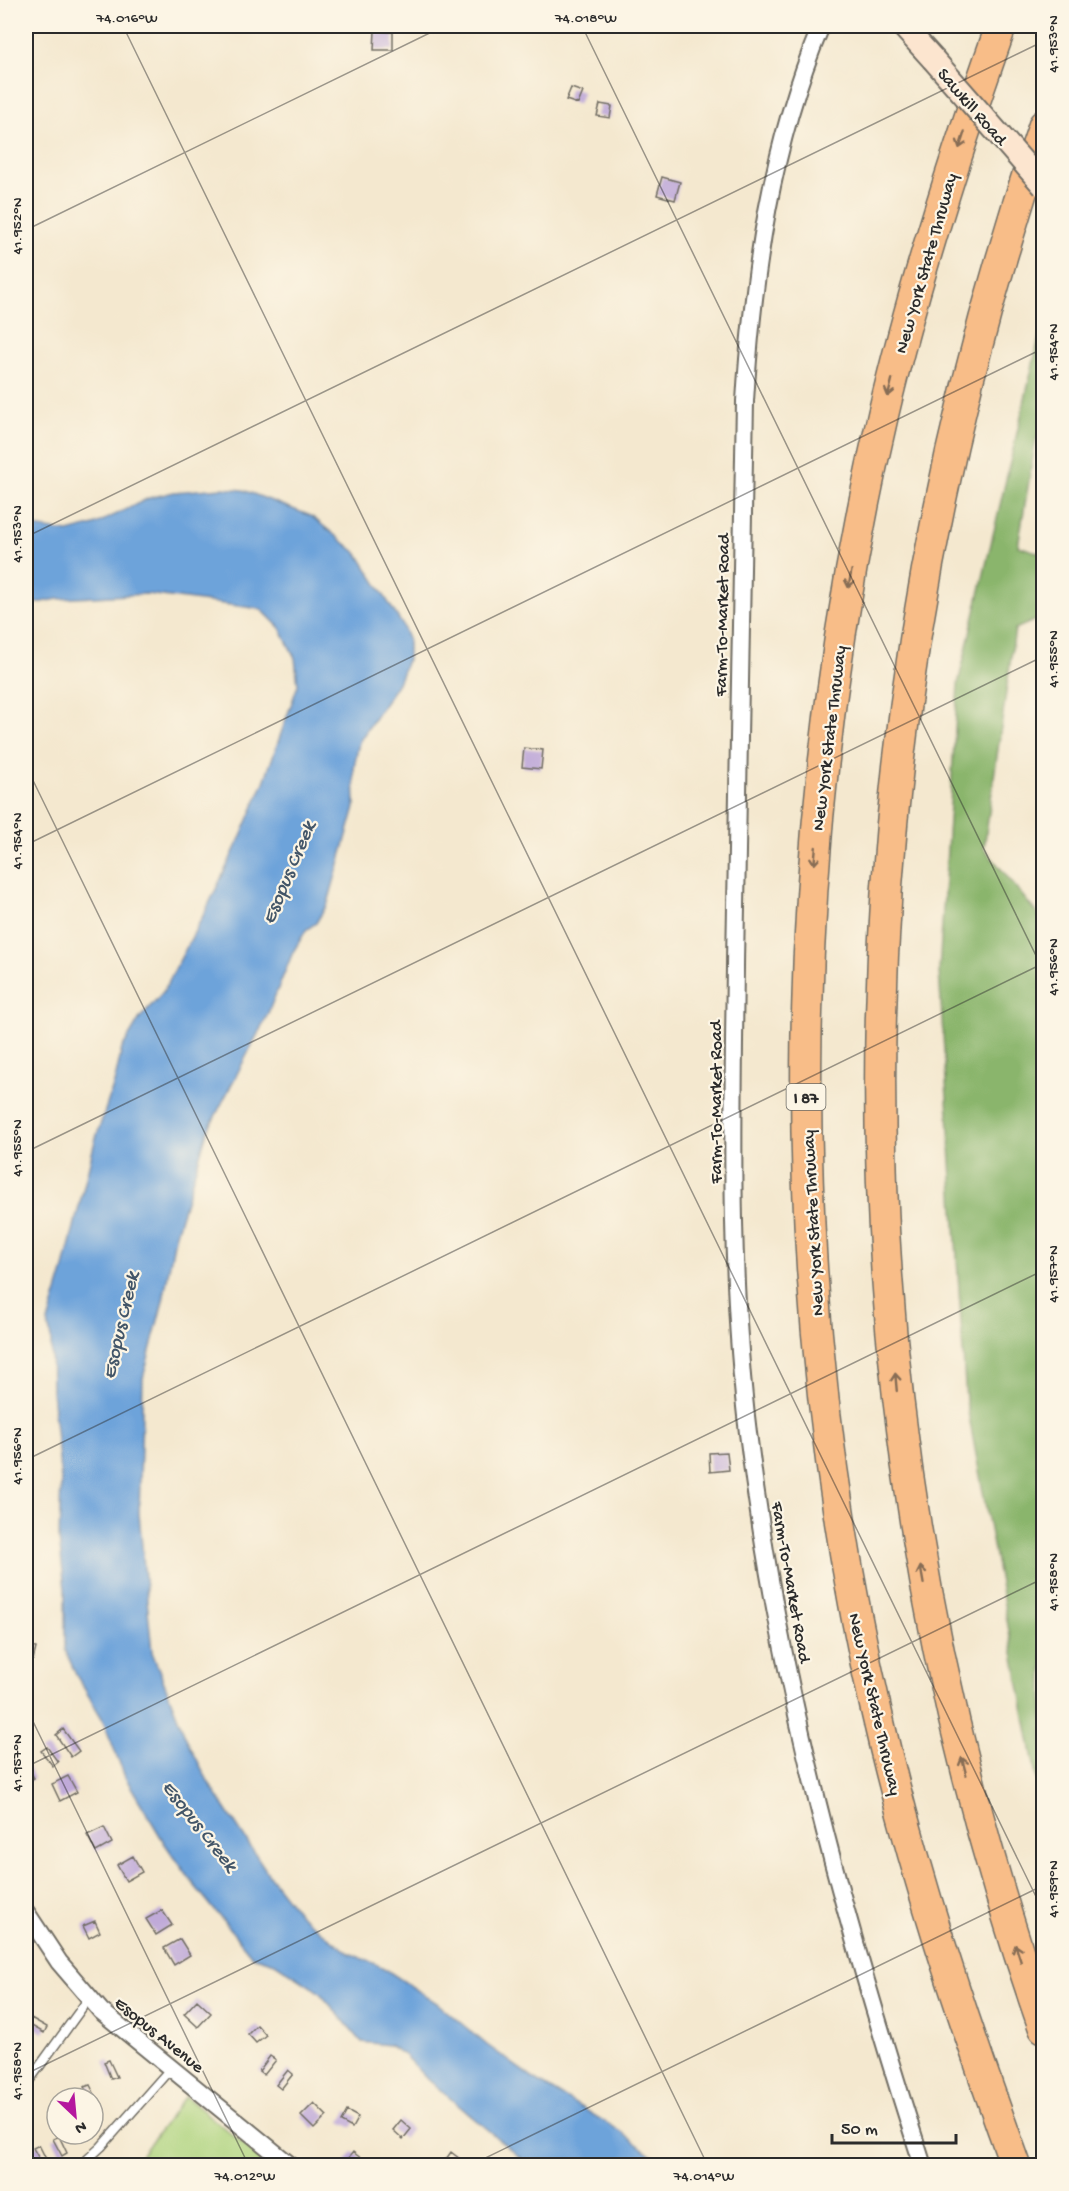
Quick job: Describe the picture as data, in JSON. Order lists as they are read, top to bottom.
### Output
{
  "streets": {
    "highway": ["New York State Thruway", "I 87"],
    "street": ["Sawkill Road", "Farm-To-Market Road", "Esopus Avenue"]
  },
  "water": ["Esopus Creek"],
  "scale_bar": "50 m",
  "north": "bottom right",
  "coordinates": [
    "74.016°W",
    "74.018°W",
    "41.953°N",
    "41.952°N",
    "41.954°N",
    "41.955°N",
    "41.956°N",
    "41.957°N",
    "41.958°N",
    "41.959°N",
    "74.012°W",
    "74.014°W"
  ]
}
